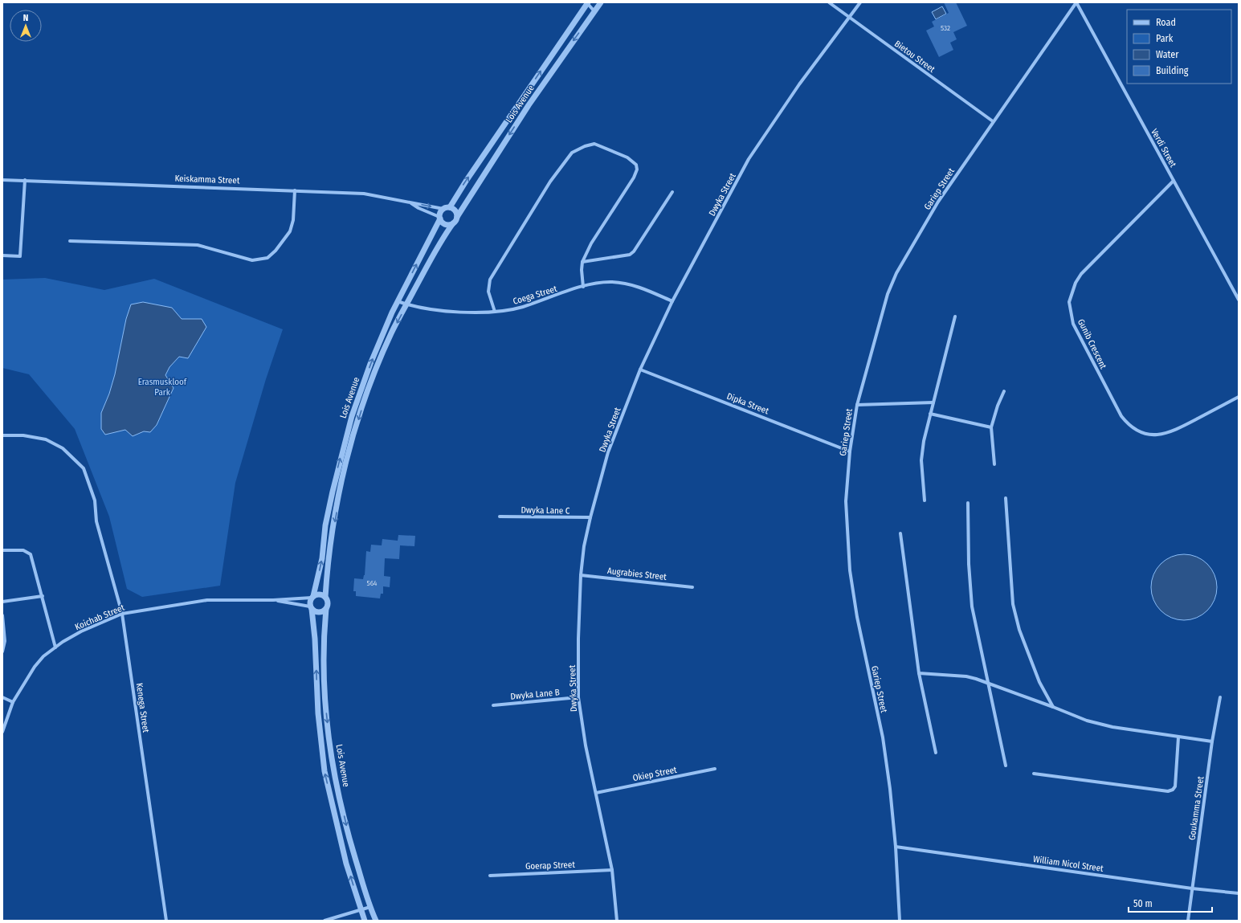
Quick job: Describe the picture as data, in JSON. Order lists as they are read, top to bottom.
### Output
{
  "streets": {
    "street": [
      "Bietou Street",
      "Lois Avenue",
      "Verdi Street",
      "Keiskamma Street",
      "Gariep Street",
      "Dwyka Street",
      "Coega Street",
      "Gunib Crescent",
      "Dipka Street",
      "Dwyka Lane C",
      "Augrabies Street",
      "Koichab Street",
      "Dwyka Lane B",
      "Kenega Street",
      "Okiep Street",
      "Goukamma Street",
      "William Nicol Street",
      "Goerap Street"
    ]
  },
  "crossings": [
    ["Bietou Street", "Gariep Street"],
    ["Bietou Street", "Dwyka Street"],
    ["Lois Avenue", "Keiskamma Street"],
    ["Lois Avenue", "Coega Street"],
    ["Lois Avenue", "Koichab Street"],
    ["Verdi Street", "Gariep Street"],
    ["Verdi Street", "Gunib Crescent"],
    ["Gariep Street", "Dipka Street"],
    ["Gariep Street", "William Nicol Street"],
    ["Dwyka Street", "Coega Street"],
    ["Dwyka Street", "Dipka Street"],
    ["Dwyka Street", "Dwyka Lane C"],
    ["Dwyka Street", "Augrabies Street"],
    ["Dwyka Street", "Dwyka Lane B"],
    ["Dwyka Street", "Okiep Street"],
    ["Dwyka Street", "Goerap Street"],
    ["Koichab Street", "Kenega Street"],
    ["Goukamma Street", "William Nicol Street"]
  ],
  "parks": ["Erasmuskloof Park"],
  "house_numbers": ["532", "564"],
  "legend": [
    "Road",
    "Park",
    "Water",
    "Building"
  ],
  "scale_bar": "50 m",
  "north": "top"
}
